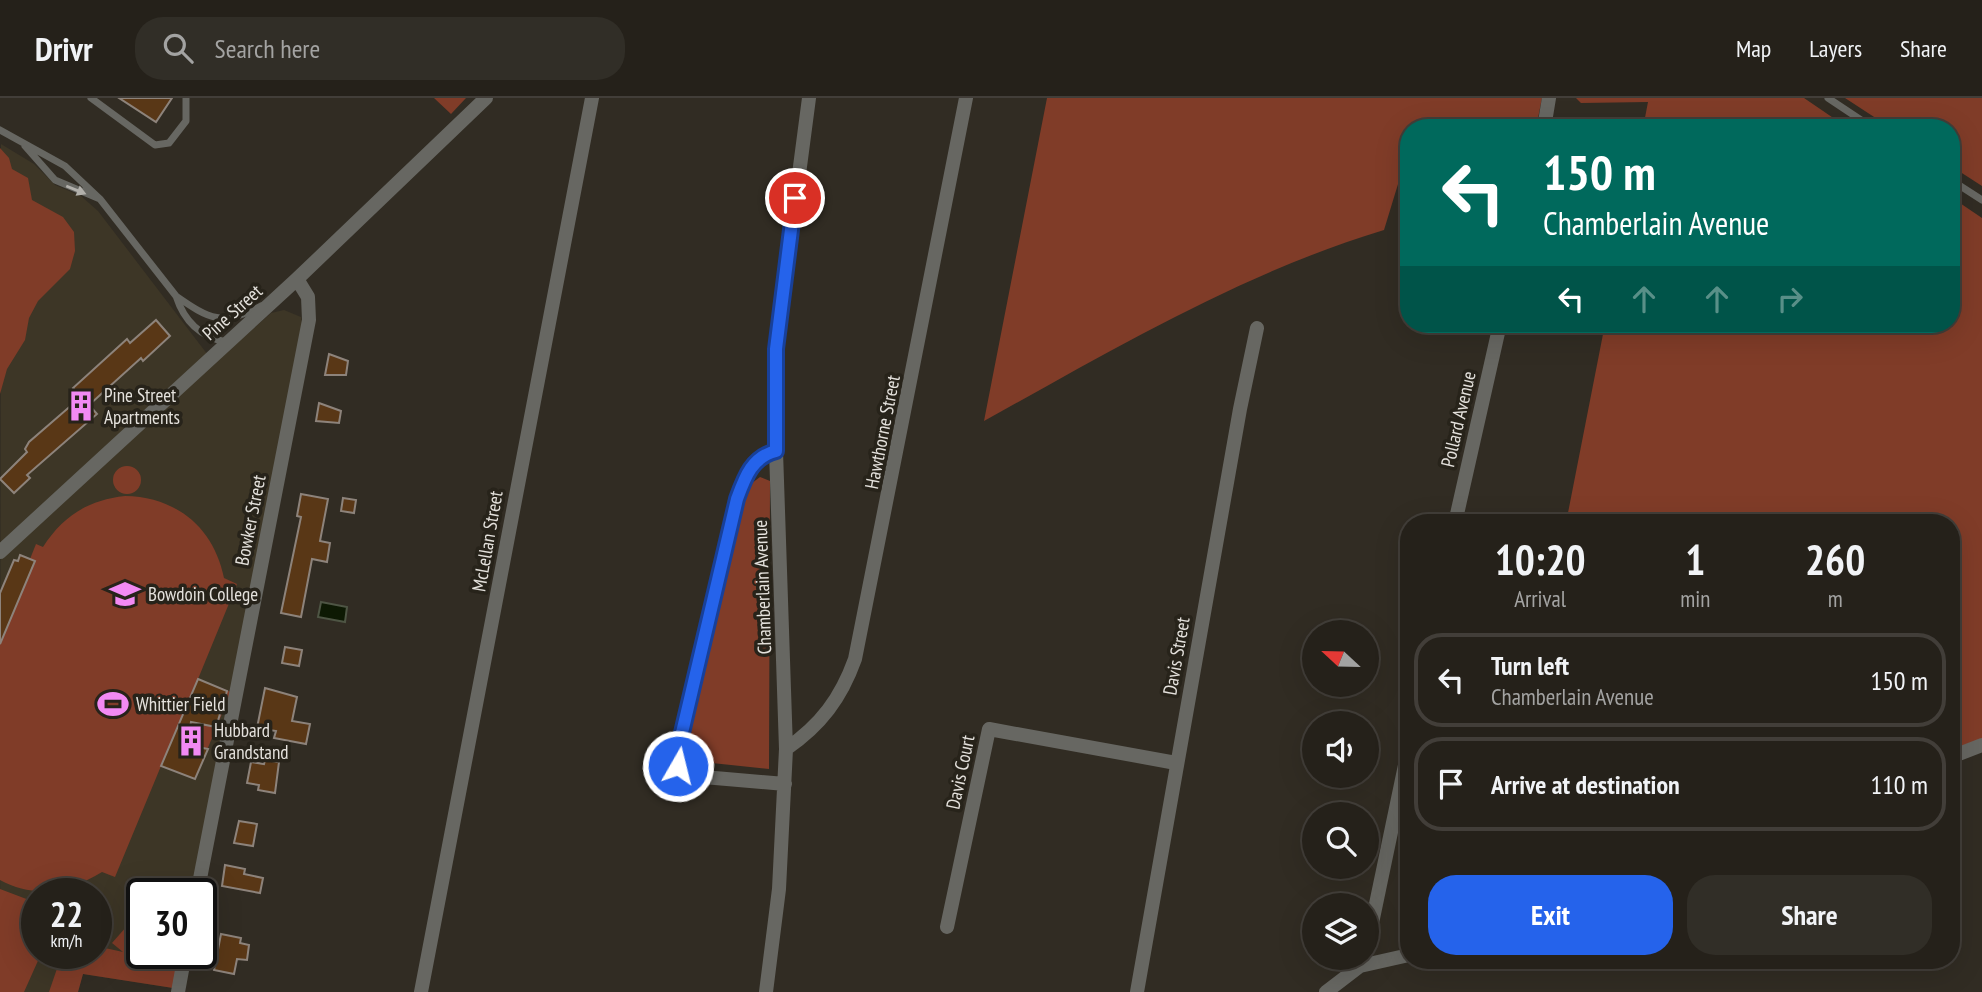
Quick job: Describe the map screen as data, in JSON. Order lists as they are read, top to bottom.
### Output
{
  "streets": {
    "street": [
      "Pine Street",
      "Pollard Avenue",
      "Hawthorne Street",
      "Bowker Street",
      "McLellan Street",
      "Chamberlain Avenue",
      "Davis Street",
      "Davis Court"
    ]
  },
  "crossings": [
    ["Pine Street", "Bowker Street"],
    ["Hawthorne Street", "Chamberlain Avenue"],
    ["Davis Street", "Davis Court"]
  ],
  "places": {
    "building": ["Pine Street Apartments", "Hubbard Grandstand"],
    "school or university": ["Bowdoin College"],
    "sports": ["Whittier Field"]
  },
  "north": "left",
  "page": {
    "header": "Drivr",
    "search": "Search here",
    "nav": ["Map", "Layers", "Share"],
    "turn": ["150 m", "Chamberlain Avenue"],
    "eta": [
      "10:20",
      "Arrival",
      "1",
      "min",
      "260",
      "m"
    ],
    "list": [
      {
        "name": "Turn left",
        "note": "Chamberlain Avenue",
        "value": "150 m"
      },
      {
        "name": "Arrive at destination",
        "value": "110 m"
      }
    ],
    "buttons": ["Exit", "Share"],
    "speed": "22 km/h",
    "limit": "30"
  }
}
